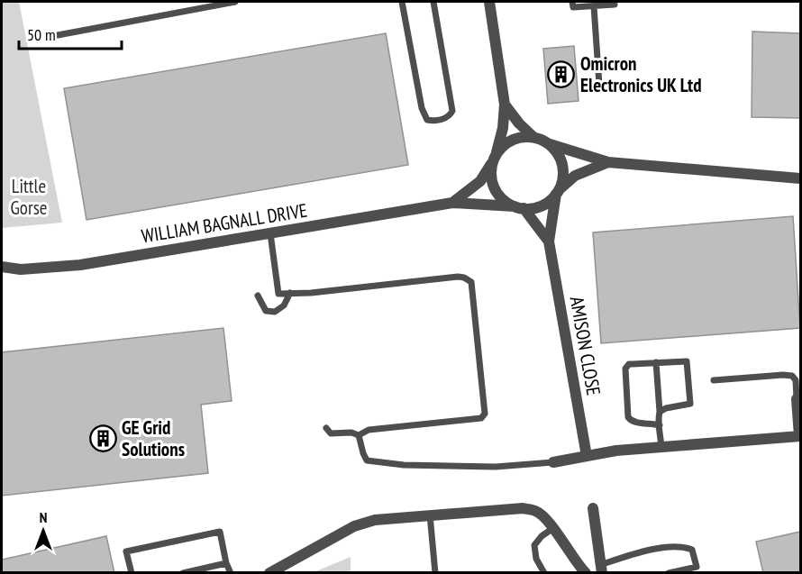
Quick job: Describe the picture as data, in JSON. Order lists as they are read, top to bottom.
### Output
{
  "streets": {
    "street": ["WILLIAM BAGNALL DRIVE", "AMISON CLOSE"]
  },
  "crossings": [
    ["WILLIAM BAGNALL DRIVE", "AMISON CLOSE"]
  ],
  "parks": ["Little Gorse"],
  "places": {
    "building": ["Omicron Electronics UK Ltd", "GE Grid Solutions"]
  },
  "scale_bar": "50 m",
  "north": "top"
}
